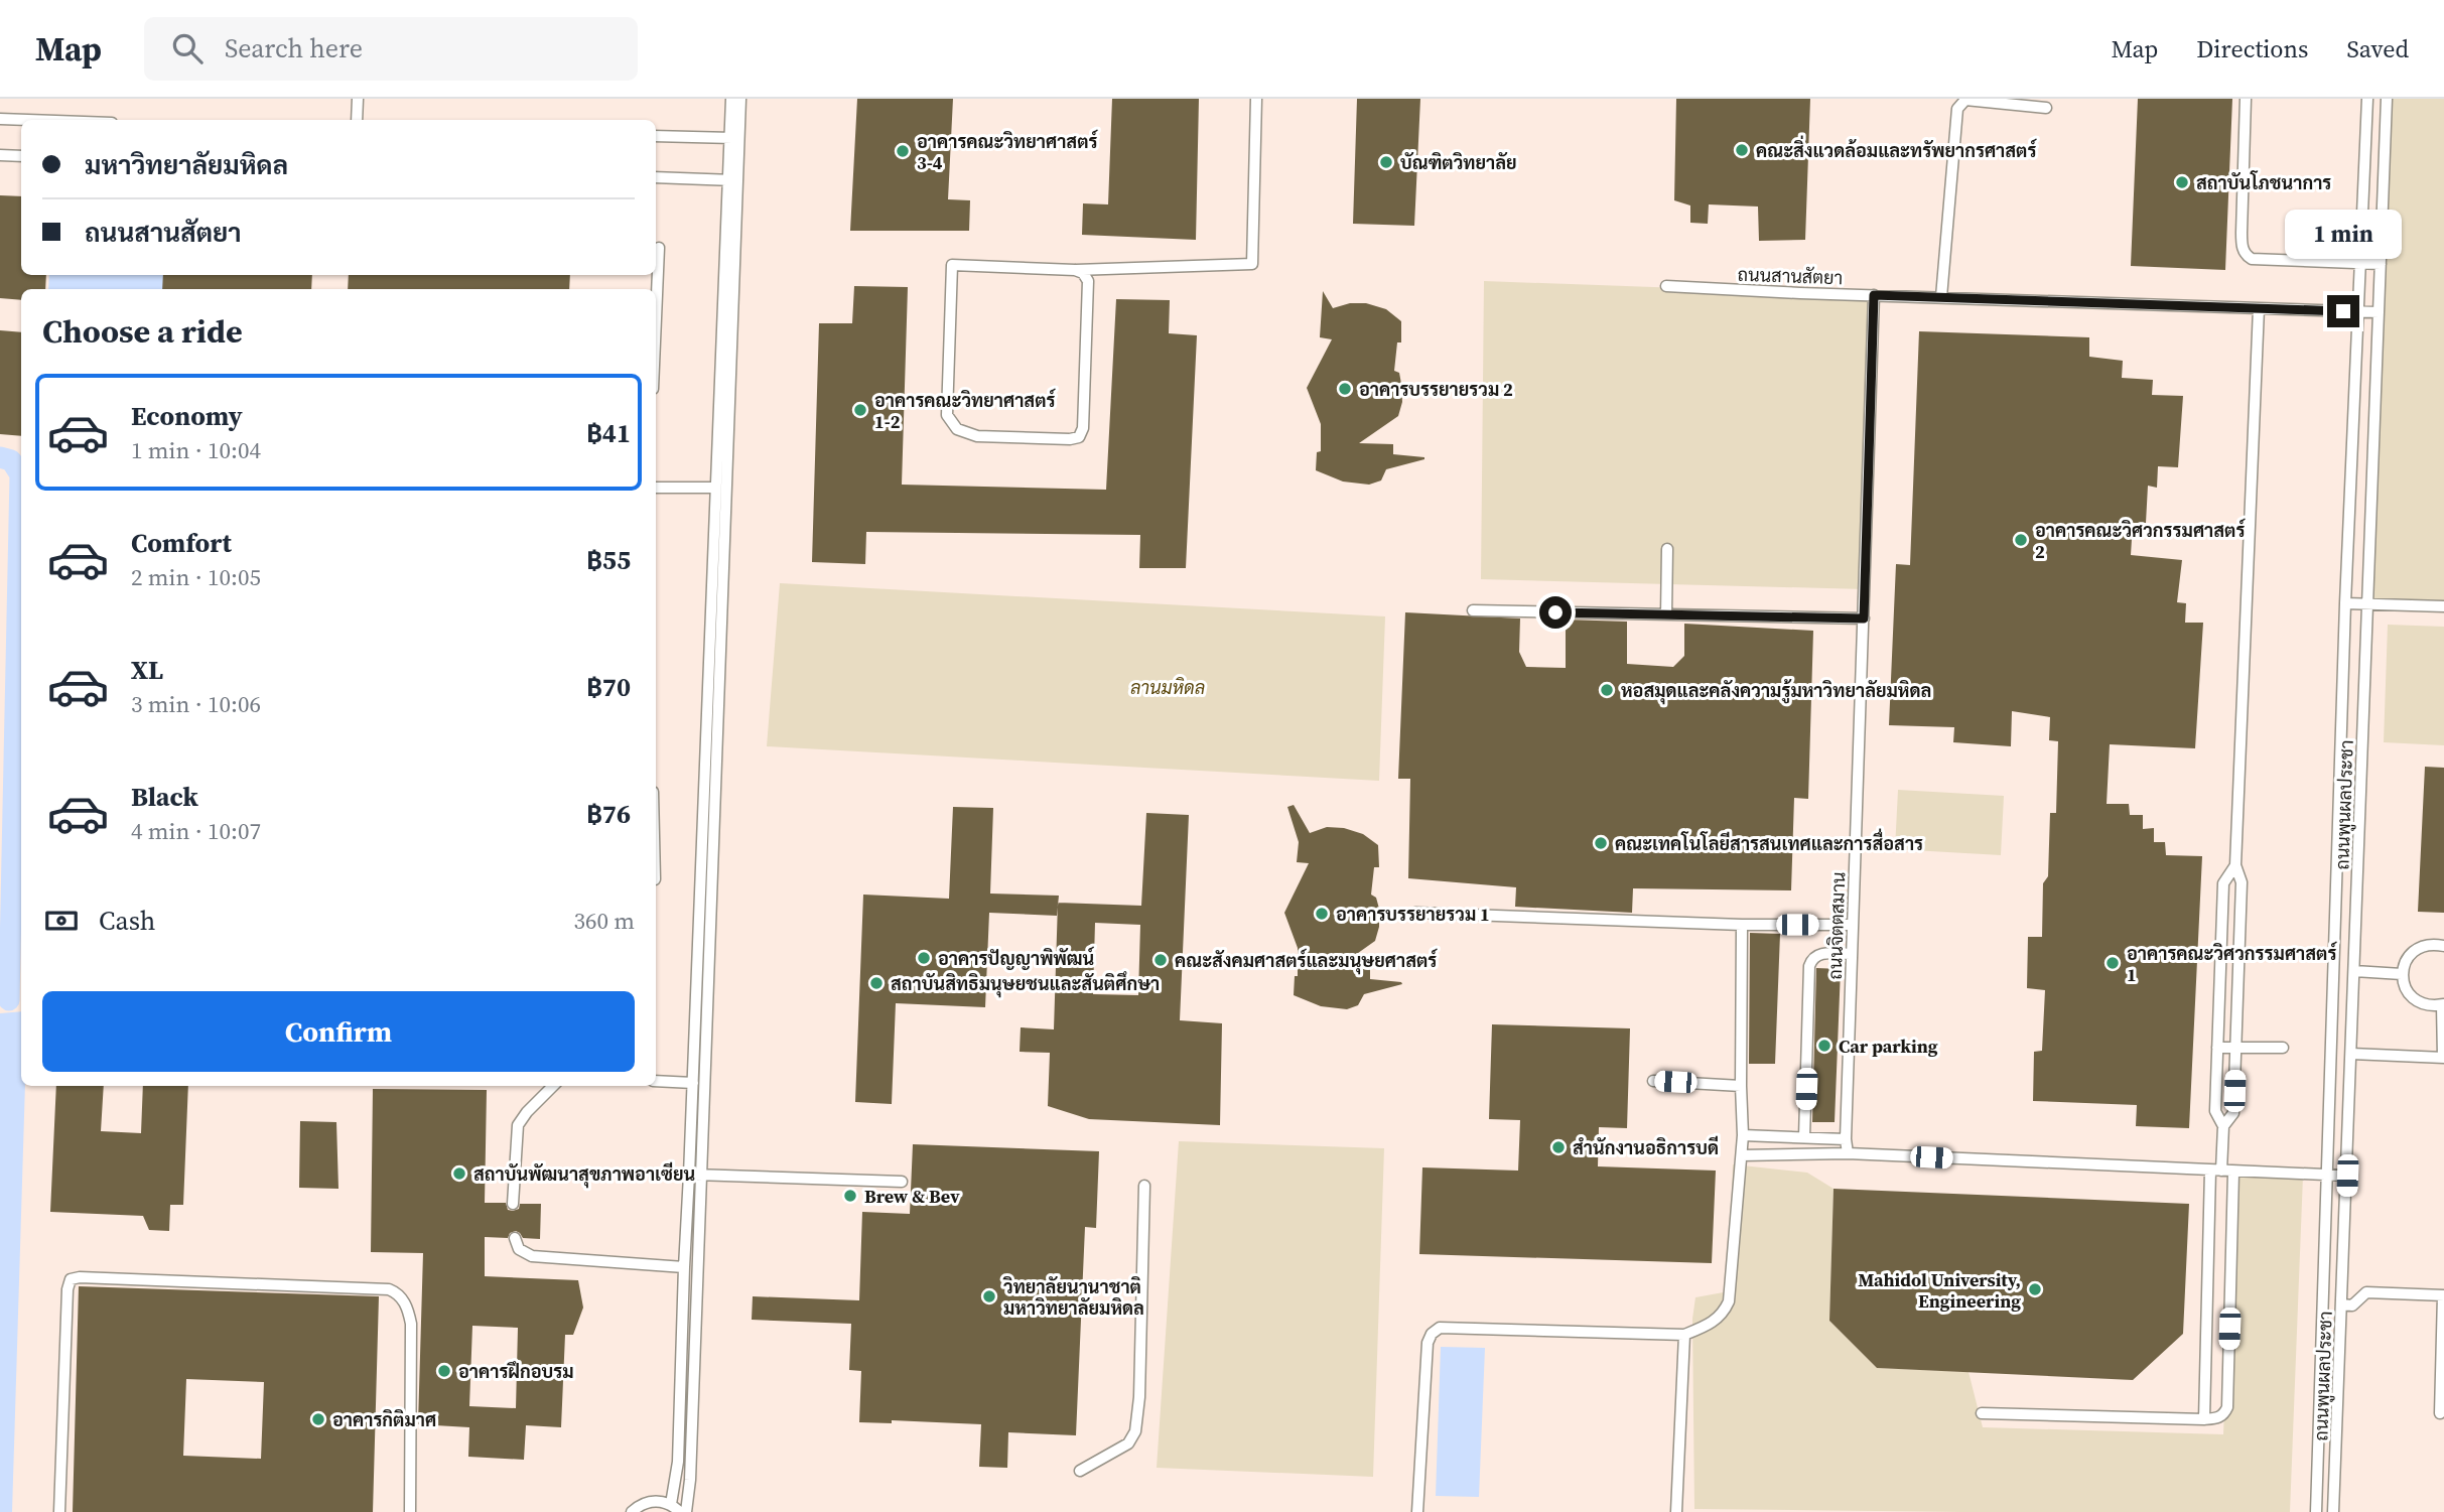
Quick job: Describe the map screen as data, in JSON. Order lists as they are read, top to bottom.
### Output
{
  "streets": {
    "lane": ["ถนนสานสัตยา", "ถนนพูนผลประชา", "ถนนจิตตสมาน"]
  },
  "crossings": [
    ["ถนนสานสัตยา", "ถนนพูนผลประชา"],
    ["ถนนสานสัตยา", "ถนนจิตตสมาน"]
  ],
  "parks": ["ลานมหิดล"],
  "places": [
    "คณะสิ่งแวดล้อมและทรัพยากรศาสตร์",
    "อาคารคณะวิทยาศาสตร์ 3-4",
    "บัณฑิตวิทยาลัย",
    "สถาบันโภชนาการ",
    "อาคารบรรยายรวม 2",
    "อาคารคณะวิทยาศาสตร์ 1-2",
    "อาคารคณะวิศวกรรมศาสตร์ 2",
    "หอสมุดและคลังความรู้มหาวิทยาลัยมหิดล",
    "คณะเทคโนโลยีสารสนเทศและการสื่อสาร",
    "อาคารบรรยายรวม 1",
    "อาคารปัญญาพิพัฒน์",
    "คณะสังคมศาสตร์และมนุษยศาสตร์",
    "อาคารคณะวิศวกรรมศาสตร์ 1",
    "สถาบันสิทธิมนุษยชนและสันติศึกษา",
    "Car parking",
    "สำนักงานอธิการบดี",
    "สถาบันพัฒนาสุขภาพอาเซียน",
    "Brew & Bev",
    "Mahidol University, Engineering",
    "วิทยาลัยนานาชาติ มหาวิทยาลัยมหิดล",
    "อาคารฝึกอบรม",
    "อาคารกิติมาศ"
  ],
  "page": {
    "header": "Map",
    "search": "Search here",
    "nav": ["Map", "Directions", "Saved"],
    "banner": ["มหาวิทยาลัยมหิดล", "ถนนสานสัตยา"],
    "bubble": "1 min",
    "heading": "Choose a ride",
    "list": [
      {
        "name": "Economy",
        "note": "1 min · 10:04",
        "value": "฿41"
      },
      {
        "name": "Comfort",
        "note": "2 min · 10:05",
        "value": "฿55"
      },
      {
        "name": "XL",
        "note": "3 min · 10:06",
        "value": "฿70"
      },
      {
        "name": "Black",
        "note": "4 min · 10:07",
        "value": "฿76"
      }
    ],
    "pay": ["Cash", "360 m"],
    "buttons": "Confirm"
  }
}
